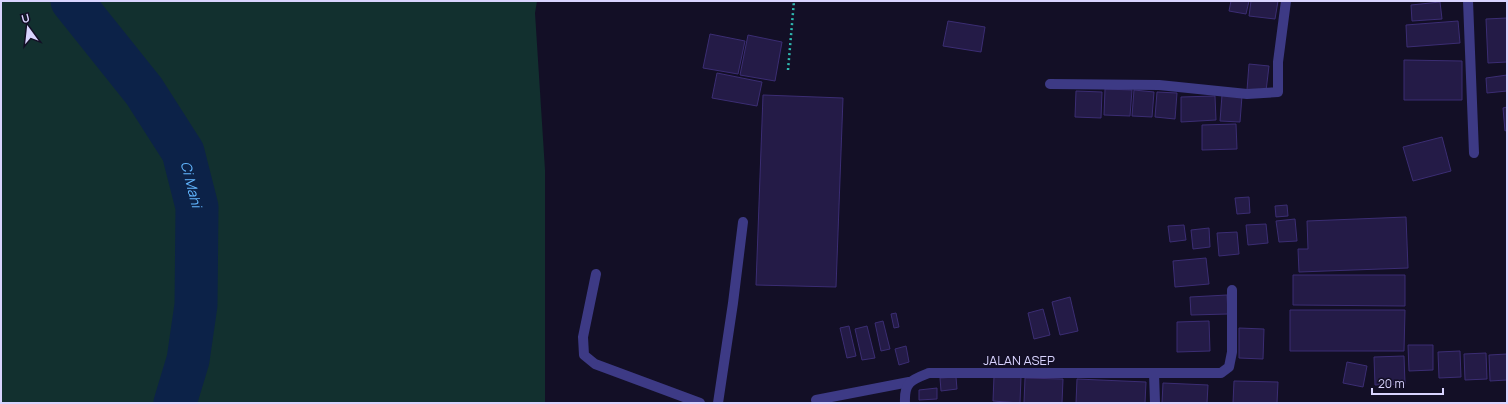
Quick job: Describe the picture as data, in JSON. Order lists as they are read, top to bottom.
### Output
{
  "streets": {
    "street": ["JALAN ASEP"]
  },
  "water": ["Ci Mahi"],
  "scale_bar": "20 m",
  "north": "top"
}
